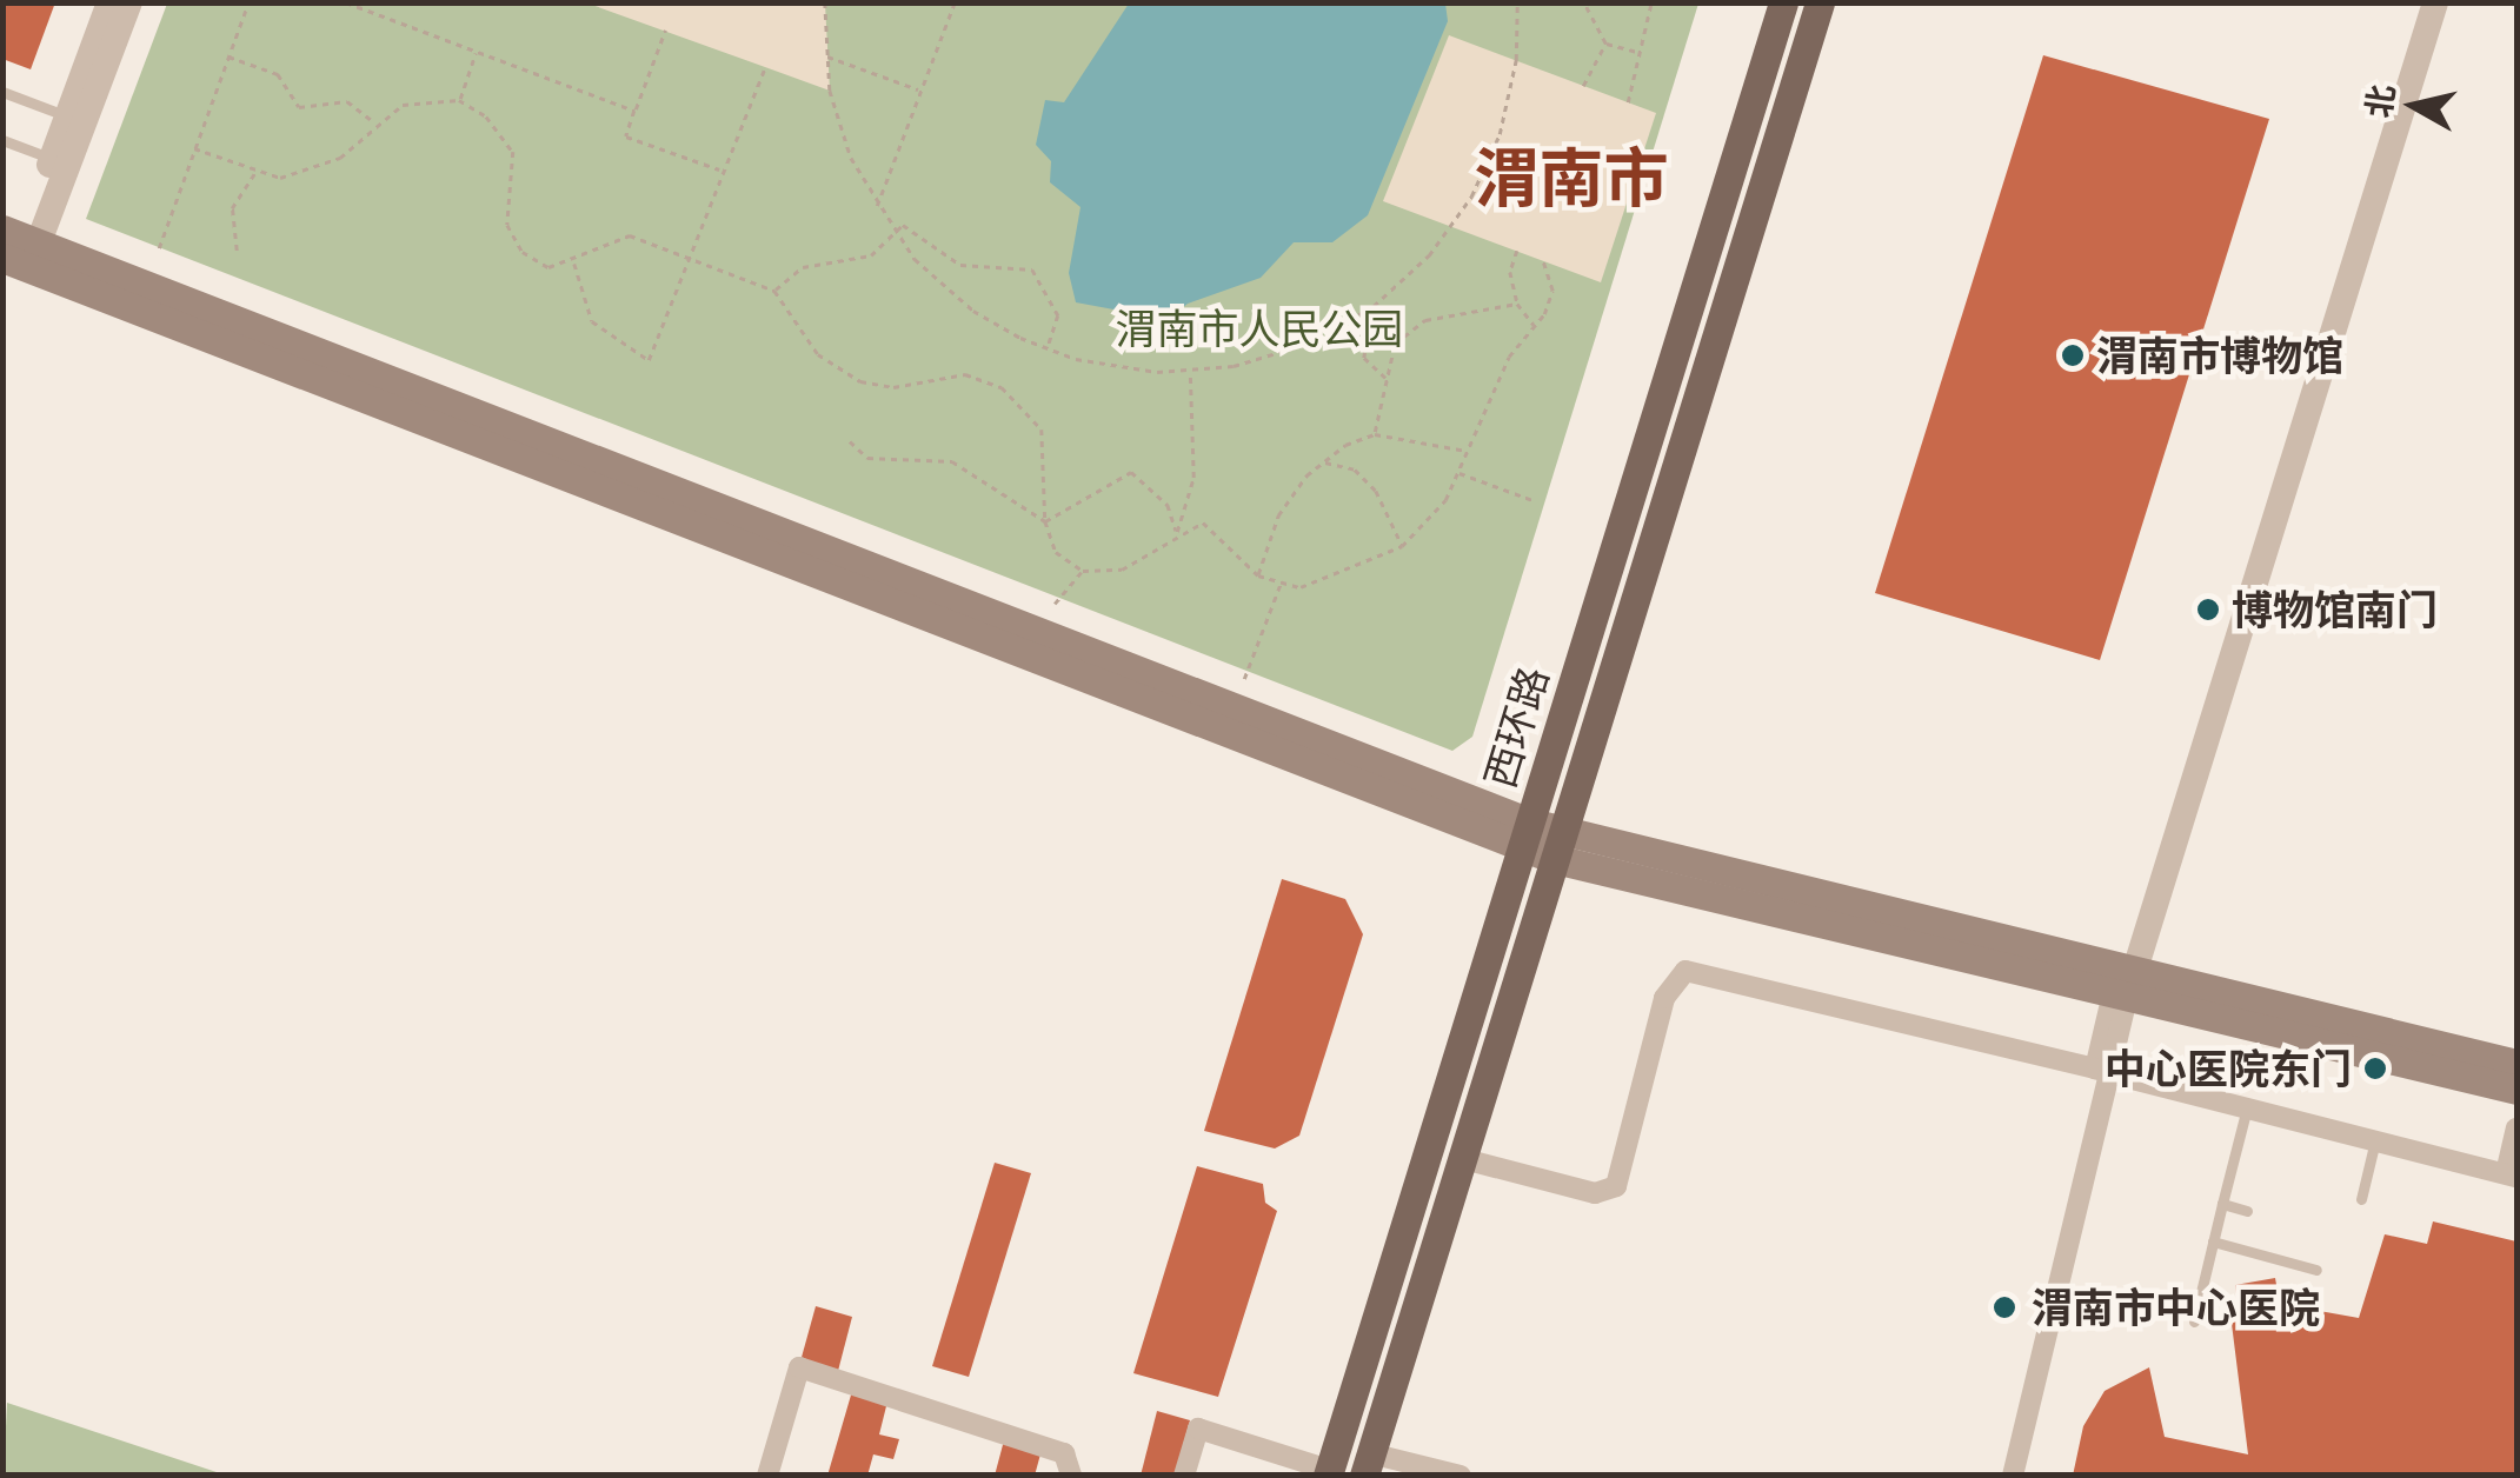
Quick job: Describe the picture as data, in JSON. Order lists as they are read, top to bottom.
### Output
{
  "streets": {
    "main road": ["西环路"]
  },
  "districts": ["渭南市"],
  "parks": ["渭南市人民公园"],
  "places": [
    "渭南市博物馆",
    "博物馆南门",
    "中心医院东门",
    "渭南市中心医院"
  ],
  "north": "left"
}
